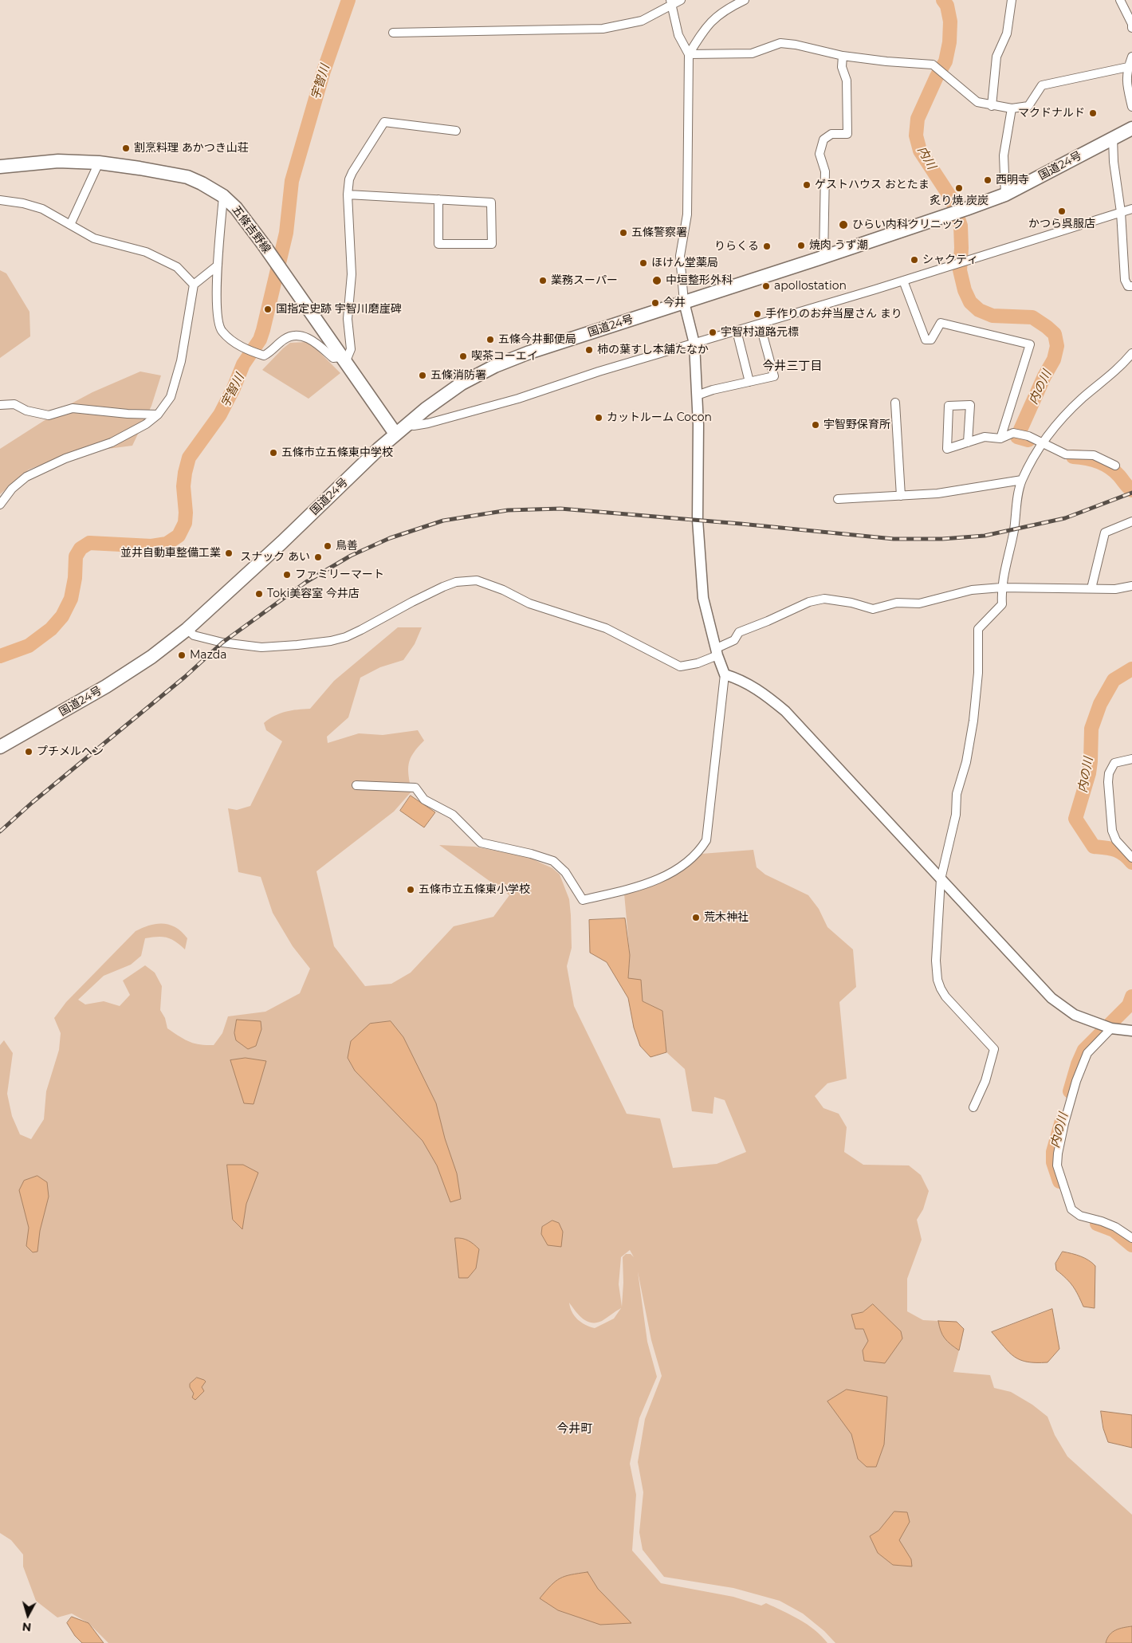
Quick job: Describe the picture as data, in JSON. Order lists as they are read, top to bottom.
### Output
{
  "streets": {
    "main road": ["国道24号", "五條吉野線"]
  },
  "crossings": [
    ["国道24号", "五條吉野線"]
  ],
  "districts": ["今井三丁目", "今井町"],
  "water": ["宇智川", "内川", "内の川"],
  "places": [
    "マクドナルド",
    "割烹料理 あかつき山荘",
    "西明寺",
    "ゲストハウス おとたま",
    "炙り焼 炭炭",
    "かつら呉服店",
    "ひらい内科クリニック",
    "五條警察署",
    "焼肉 うず潮",
    "りらくる",
    "シャクティ",
    "ほけん堂薬局",
    "業務スーパー",
    "中垣整形外科",
    "apollostation",
    "今井",
    "国指定史跡 宇智川磨崖碑",
    "手作りのお弁当屋さん まり",
    "宇智村道路元標",
    "五條今井郵便局",
    "柿の葉すし本舗たなか",
    "喫茶コーエイ",
    "五條消防署",
    "カットルーム Cocon",
    "宇智野保育所",
    "五條市立五條東中学校",
    "鳥善",
    "並井自動車整備工業",
    "スナック あい",
    "ファミリーマート",
    "Toki美容室 今井店",
    "Mazda",
    "プチメルヘン",
    "五條市立五條東小学校",
    "荒木神社"
  ],
  "north": "bottom"
}
